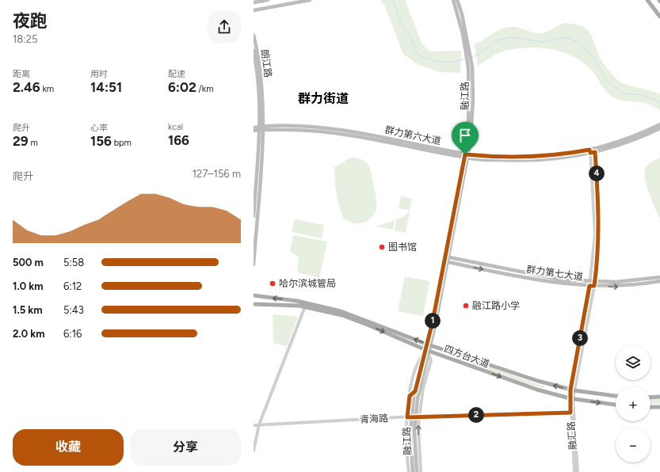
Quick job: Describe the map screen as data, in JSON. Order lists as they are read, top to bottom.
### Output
{
  "streets": {
    "main road": [
      "朗江路",
      "融江路",
      "群力第六大道",
      "群力第七大道",
      "四方台大道"
    ],
    "street": ["青海路", "融汇路"]
  },
  "crossings": [
    ["朗江路", "群力第六大道"],
    ["融江路", "群力第六大道"],
    ["融江路", "群力第七大道"],
    ["融江路", "四方台大道"],
    ["融江路", "青海路"],
    ["四方台大道", "融汇路"],
    ["青海路", "融汇路"]
  ],
  "districts": ["群力街道"],
  "places": ["图书馆", "哈尔滨城管局", "融江路小学"],
  "page": {
    "heading": ["夜跑", "18:25"],
    "stats": [
      ["距离", "2.46 km"],
      ["用时", "14:51"],
      ["配速", "6:02 /km"],
      ["爬升", "29 m"],
      ["心率", "156 bpm"],
      ["kcal", "166"]
    ],
    "chart": ["爬升", "127–156 m"],
    "pins": [
      "4",
      "1",
      "3",
      "2"
    ],
    "list": [
      {
        "name": "500 m",
        "note": "5:58"
      },
      {
        "name": "1.0 km",
        "note": "6:12"
      },
      {
        "name": "1.5 km",
        "note": "5:43"
      },
      {
        "name": "2.0 km",
        "note": "6:16"
      }
    ],
    "map_buttons": ["+", "−"],
    "buttons": ["收藏", "分享"]
  }
}
